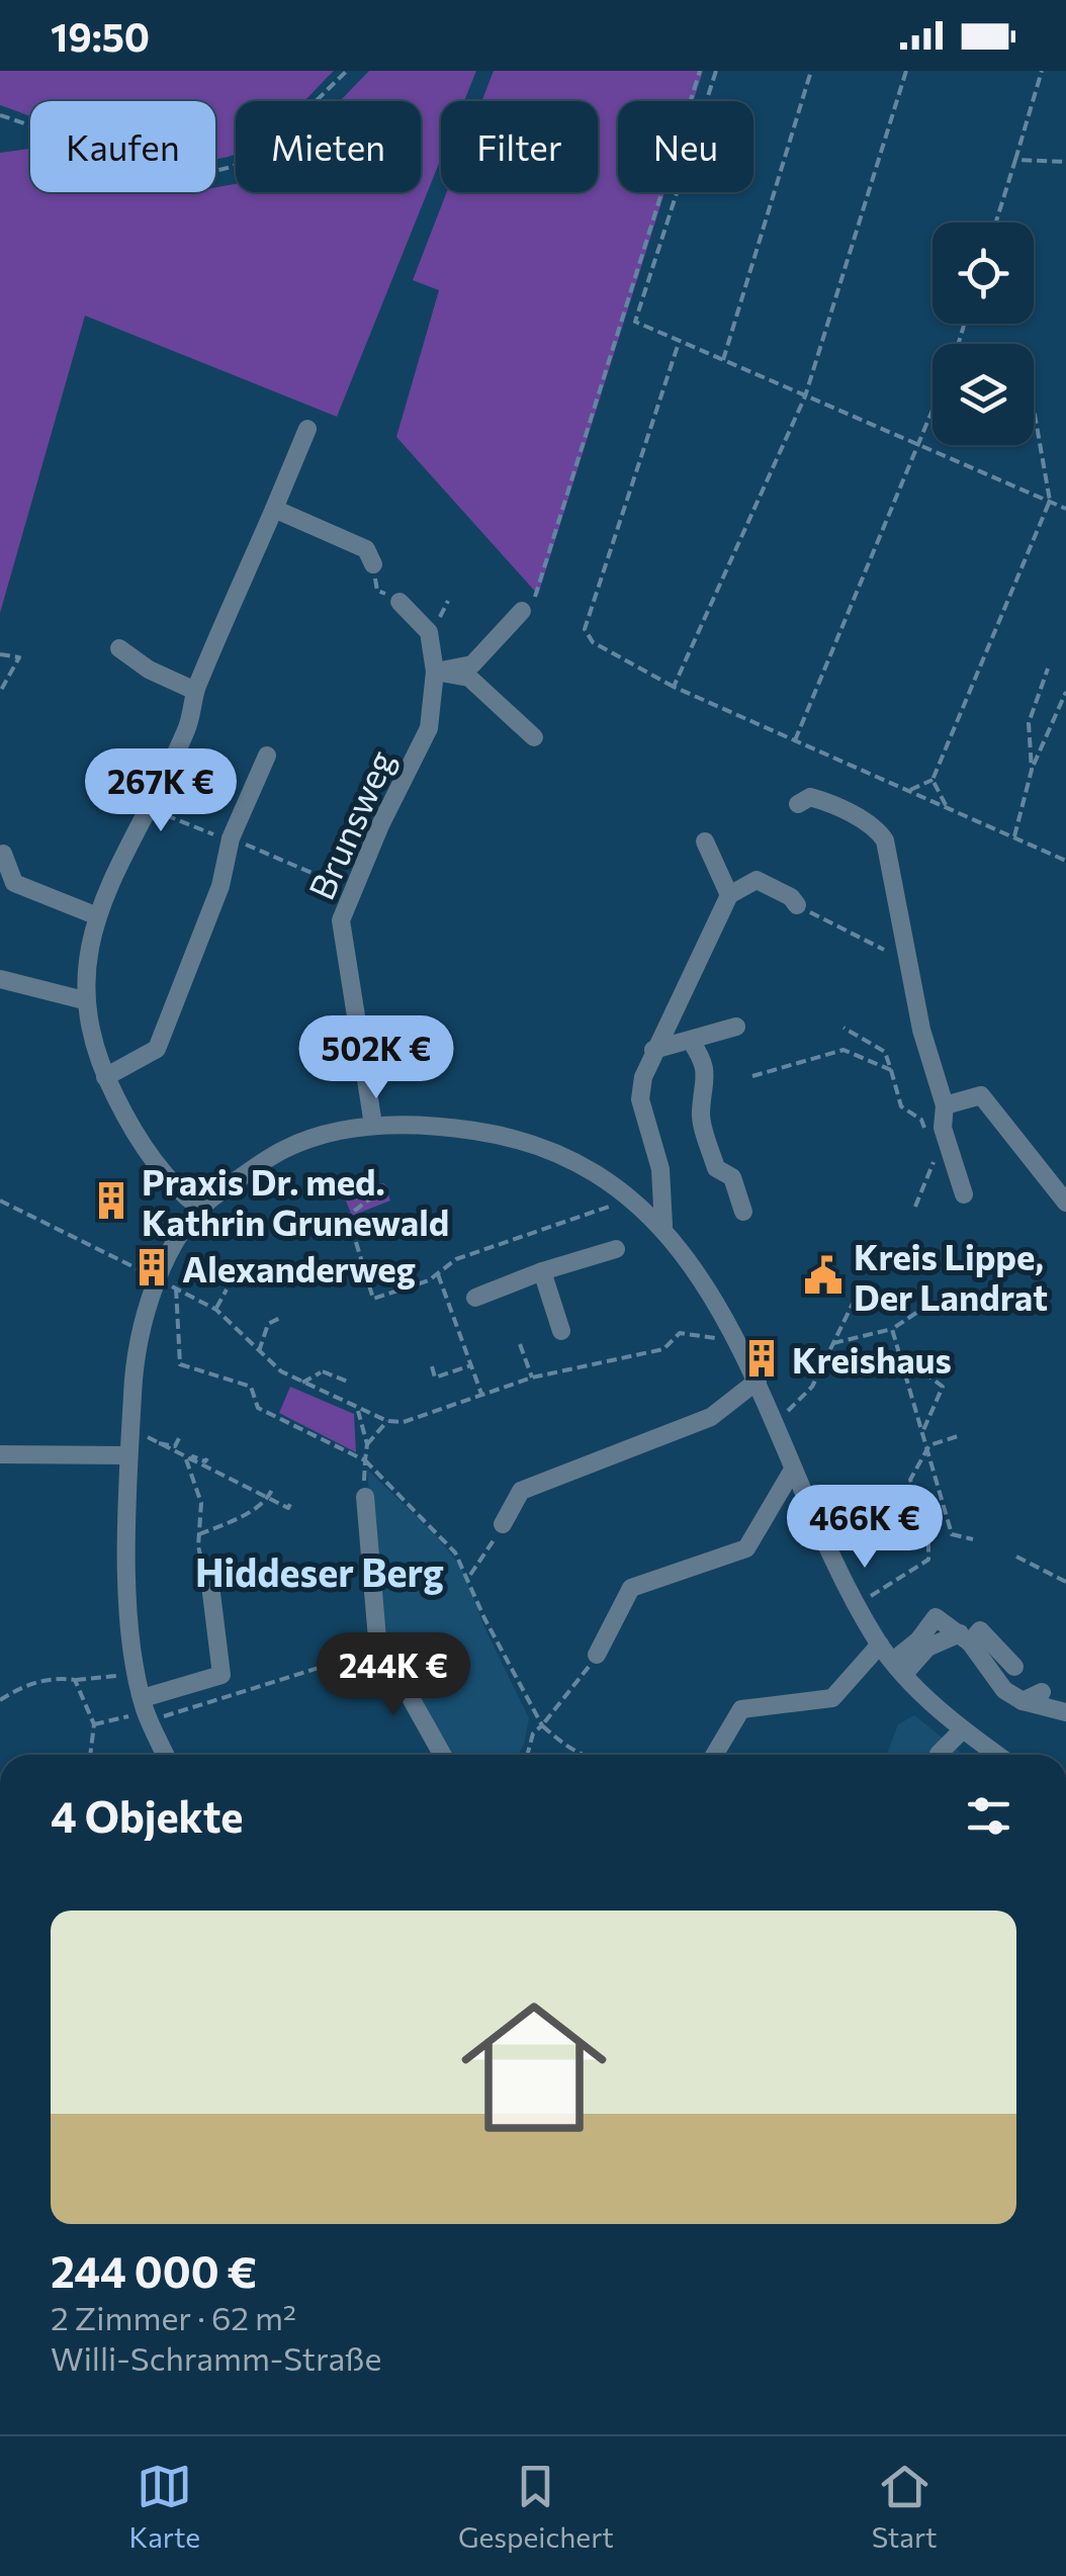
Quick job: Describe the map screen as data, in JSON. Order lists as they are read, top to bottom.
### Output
{
  "streets": {
    "street": ["Brunsweg"]
  },
  "districts": ["Hiddeser Berg"],
  "places": {
    "building": ["Praxis Dr. med. Kathrin Grunewald", "Alexanderweg", "Kreishaus"],
    "public building": ["Kreis Lippe, Der Landrat"]
  },
  "page": {
    "status": "19:50",
    "chip": [
      "Kaufen",
      "Mieten",
      "Filter",
      "Neu"
    ],
    "price": [
      "267K €",
      "502K €",
      "466K €",
      "244K €"
    ],
    "heading": "4 Objekte",
    "list": [
      {
        "name": "244 000 €",
        "note": "2 Zimmer · 62 m² · Willi-Schramm-Straße"
      }
    ],
    "tabs": ["Karte", "Gespeichert", "Start"]
  }
}
